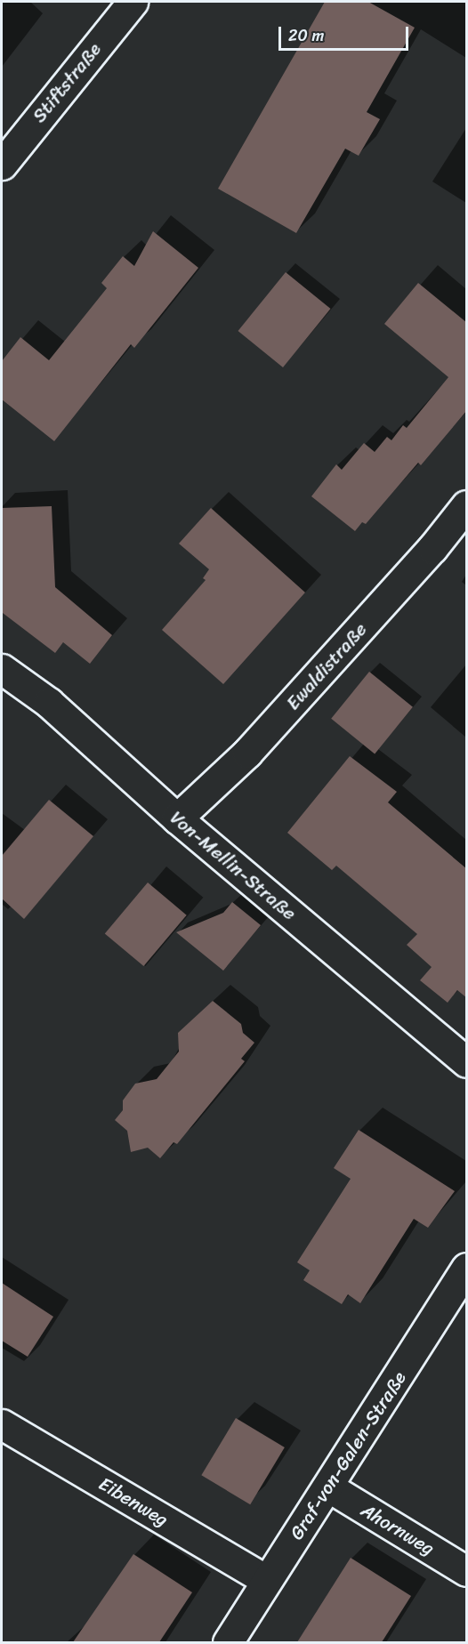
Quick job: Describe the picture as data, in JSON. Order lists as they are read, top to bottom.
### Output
{
  "streets": {
    "street": [
      "Stiftstraße",
      "Ewaldistraße",
      "Von-Mellin-Straße",
      "Graf-von-Galen-Straße",
      "Eibenweg",
      "Ahornweg"
    ]
  },
  "crossings": [
    ["Ewaldistraße", "Von-Mellin-Straße"],
    ["Graf-von-Galen-Straße", "Eibenweg"],
    ["Graf-von-Galen-Straße", "Ahornweg"]
  ],
  "scale_bar": "20 m"
}
